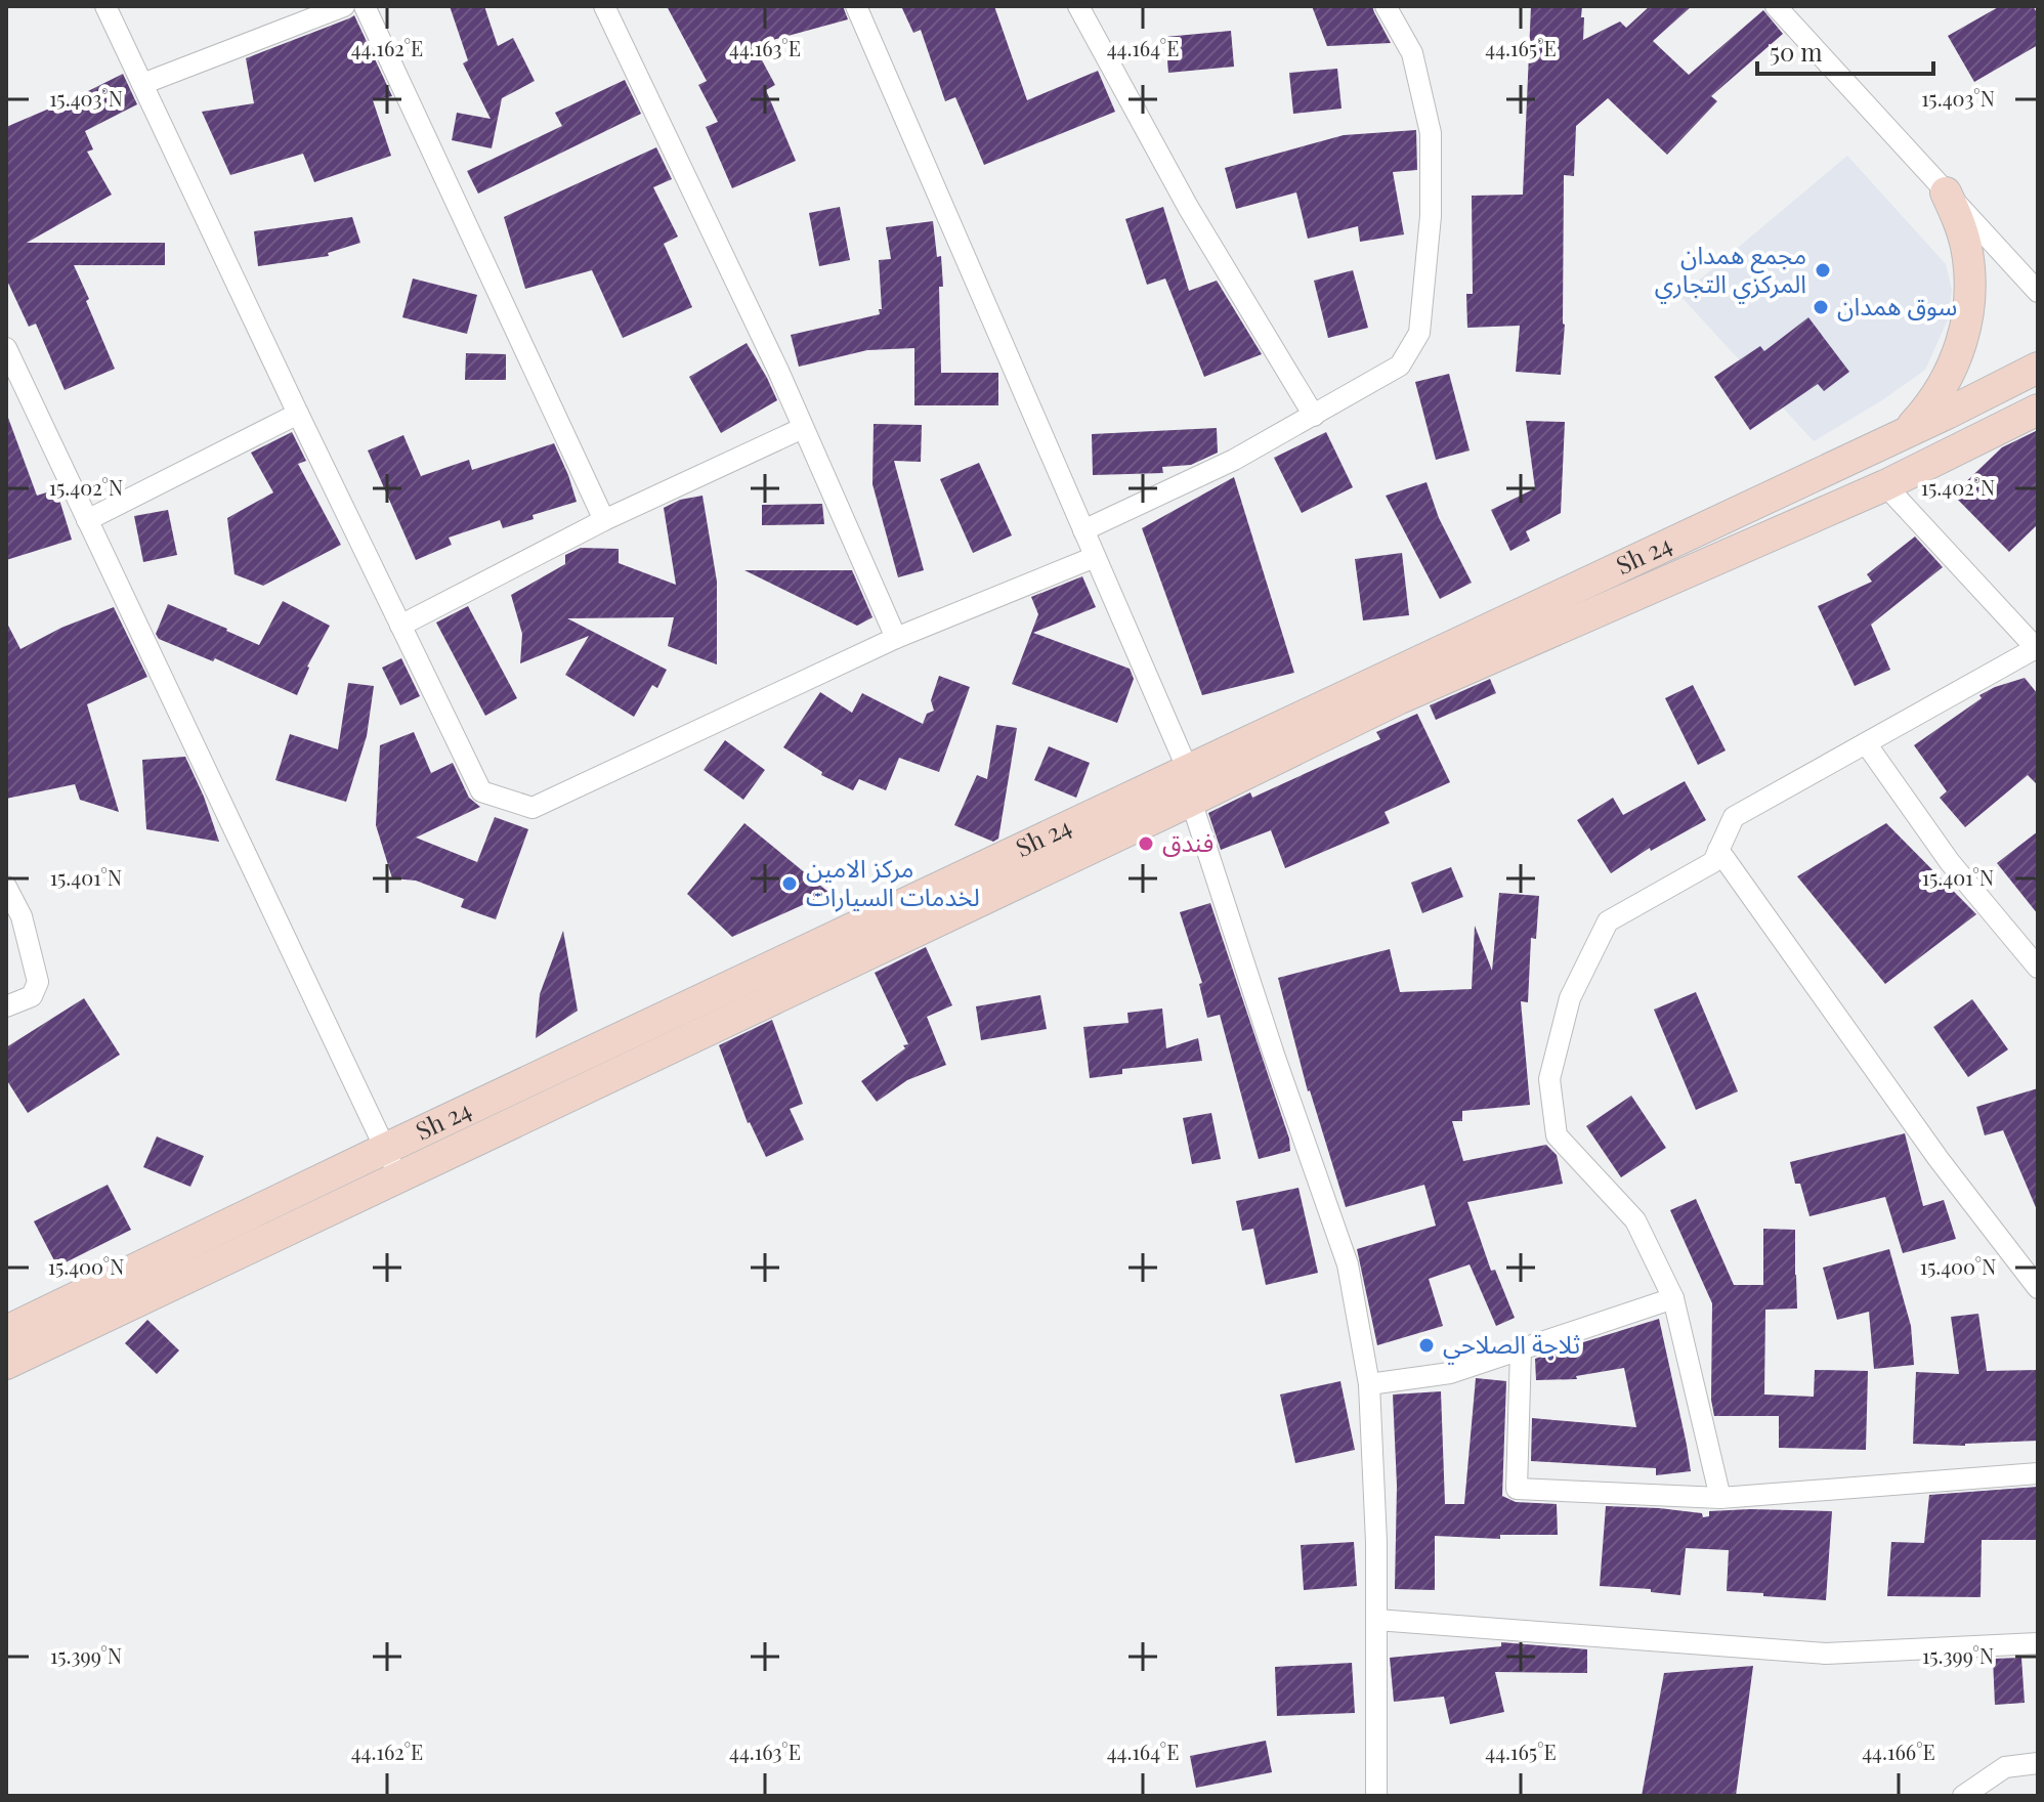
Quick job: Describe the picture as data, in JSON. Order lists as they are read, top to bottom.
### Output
{
  "streets": {
    "street": ["Sh 24"]
  },
  "places": [
    "مجمع همدان المركزي التجاري",
    "سوق همدان",
    "فندق",
    "مركز الامين لخدمات السيارات",
    "ثلاجة الصلاحي"
  ],
  "scale_bar": "50 m",
  "coordinates": [
    "44.162°E",
    "44.163°E",
    "44.164°E",
    "44.165°E",
    "15.403°N",
    "15.402°N",
    "15.401°N",
    "15.400°N",
    "15.399°N",
    "44.166°E"
  ]
}
